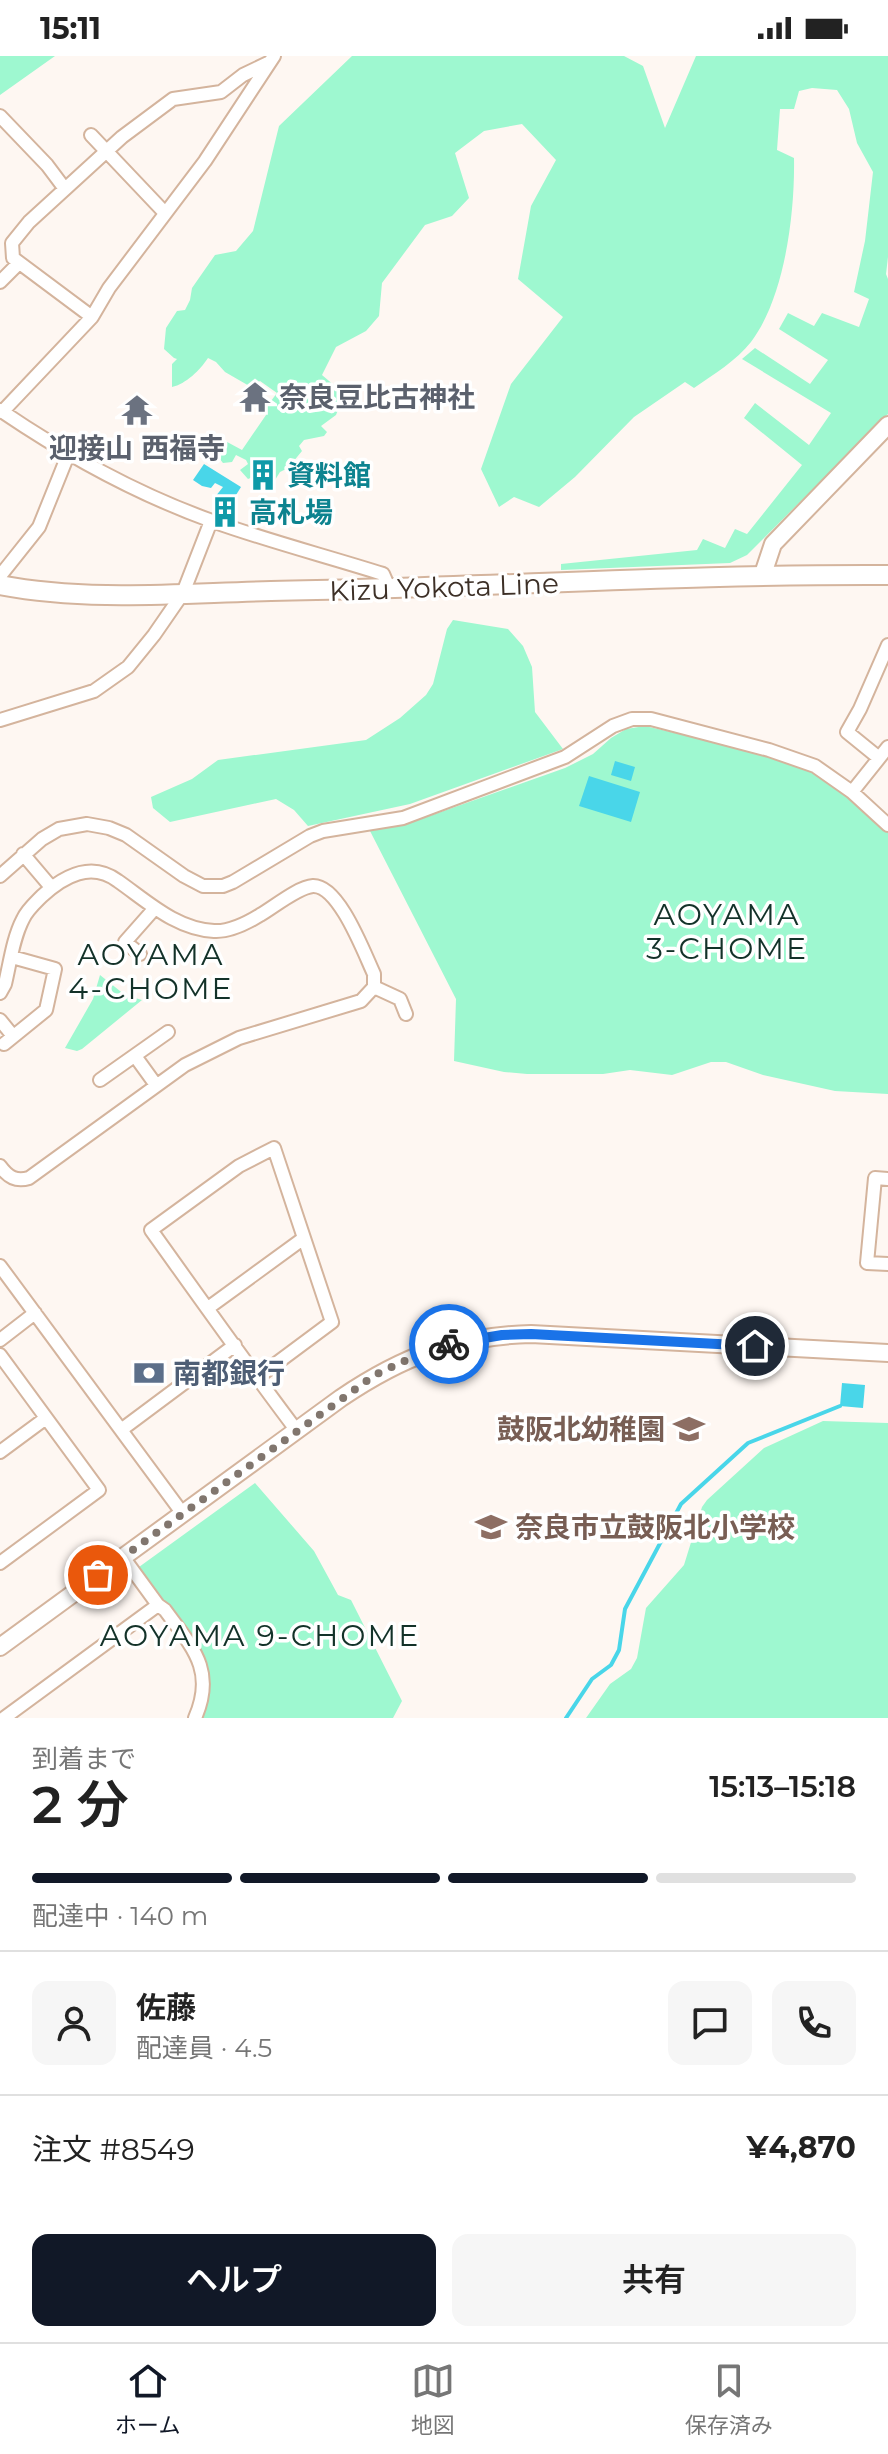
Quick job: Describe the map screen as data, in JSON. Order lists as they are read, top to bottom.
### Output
{
  "streets": {
    "main road": ["Kizu Yokota Line"]
  },
  "districts": ["AOYAMA 3-CHOME", "AOYAMA 4-CHOME", "AOYAMA 9-CHOME"],
  "places": {
    "temple": ["奈良豆比古神社", "迎接山 西福寺"],
    "building": ["資料館", "高札場"],
    "bank": ["南都銀行"],
    "school or university": ["鼓阪北幼稚園", "奈良市立鼓阪北小学校"]
  },
  "page": {
    "status": "15:11",
    "heading": ["2 分", "到着まで", "15:13–15:18"],
    "panel": [
      "佐藤",
      "配達員 · 4.5",
      "注文 #8549",
      "¥4,870"
    ],
    "bar": "配達中 · 140 m",
    "buttons": ["ヘルプ", "共有"],
    "tabs": ["ホーム", "地図", "保存済み"]
  }
}
